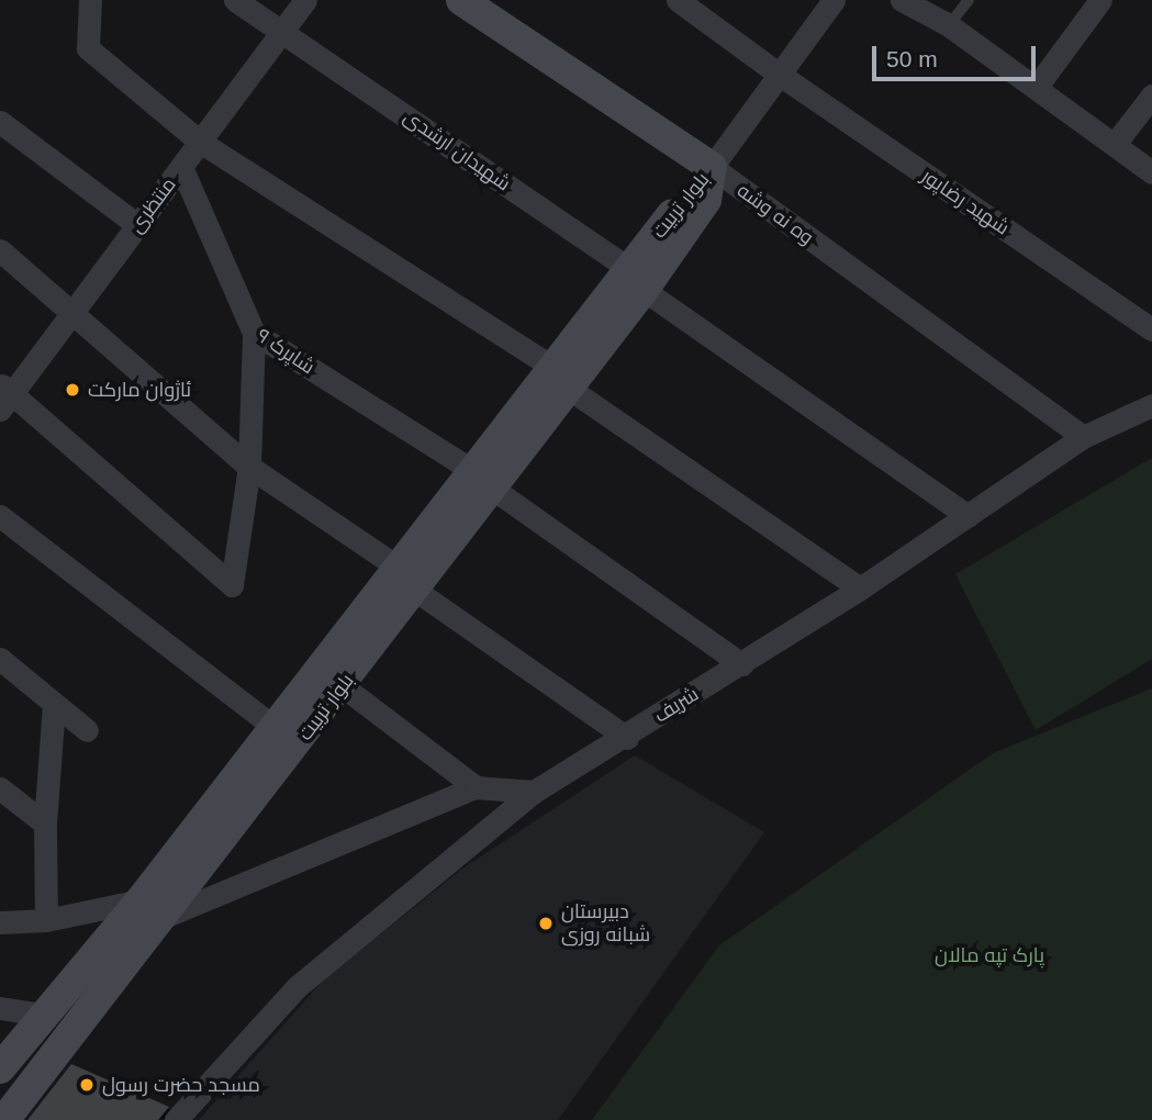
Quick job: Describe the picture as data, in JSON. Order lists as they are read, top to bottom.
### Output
{
  "streets": {
    "street": [
      "شهیدان ارشدی",
      "شهید رضاپور",
      "منتظری",
      "بلوار تربیت",
      "وه نه وشه",
      "شاپرک ۹",
      "شریف"
    ]
  },
  "crossings": [
    ["شهیدان ارشدی", "منتظری"],
    ["شهیدان ارشدی", "بلوار تربیت"],
    ["شهیدان ارشدی", "شریف"],
    ["منتظری", "شاپرک ۹"],
    ["بلوار تربیت", "وه نه وشه"],
    ["بلوار تربیت", "شاپرک ۹"],
    ["وه نه وشه", "شریف"]
  ],
  "parks": ["پارک تپه مالان"],
  "places": ["ئاژوان مارکت", "دبیرستان شبانه روزی", "مسجد حضرت رسول"],
  "scale_bar": "50 m"
}
